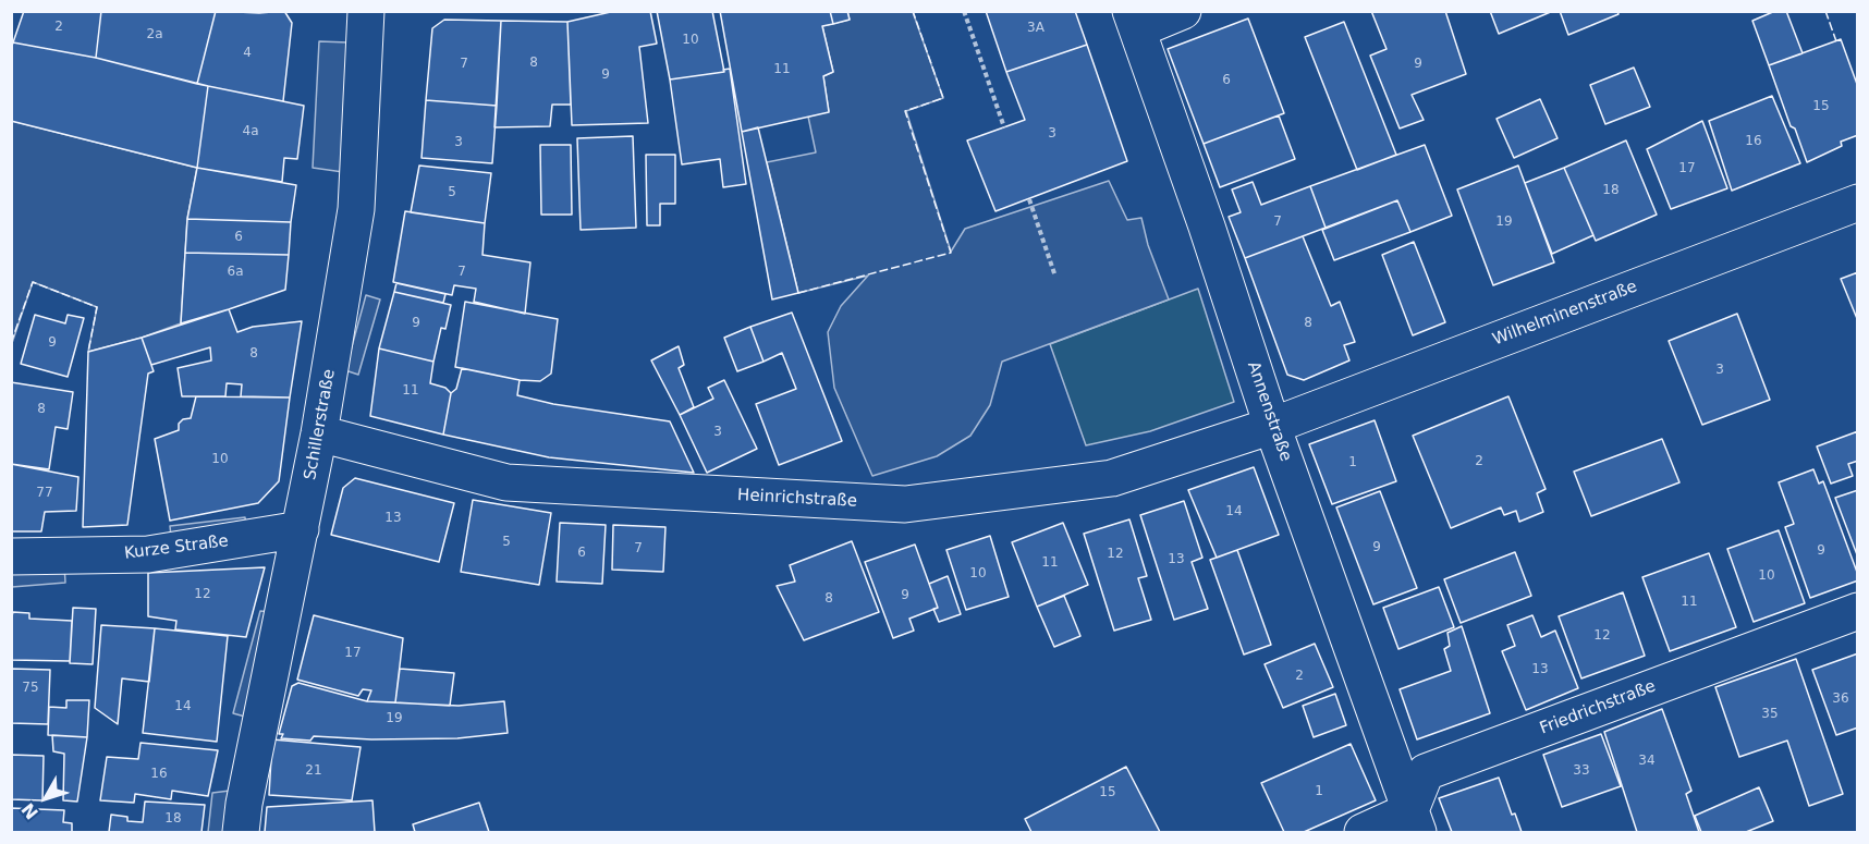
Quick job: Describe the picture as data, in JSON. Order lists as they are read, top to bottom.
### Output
{
  "streets": {
    "street": [
      "Wilhelminenstraße",
      "Annenstraße",
      "Schillerstraße",
      "Heinrichstraße",
      "Kurze Straße",
      "Friedrichstraße"
    ]
  },
  "crossings": [
    ["Wilhelminenstraße", "Annenstraße"],
    ["Wilhelminenstraße", "Heinrichstraße"],
    ["Annenstraße", "Heinrichstraße"],
    ["Annenstraße", "Friedrichstraße"],
    ["Schillerstraße", "Heinrichstraße"],
    ["Schillerstraße", "Kurze Straße"]
  ],
  "house_numbers": [
    "2",
    "3A",
    "2a",
    "10",
    "4",
    "8",
    "7",
    "9",
    "11",
    "9",
    "6",
    "15",
    "4a",
    "3",
    "16",
    "3",
    "17",
    "18",
    "5",
    "7",
    "19",
    "6",
    "6a",
    "7",
    "9",
    "8",
    "9",
    "8",
    "3",
    "11",
    "8",
    "3",
    "10",
    "2",
    "1",
    "77",
    "14",
    "13",
    "5",
    "9",
    "7",
    "9",
    "6",
    "12",
    "13",
    "11",
    "10",
    "10",
    "12",
    "9",
    "8",
    "11",
    "12",
    "17",
    "13",
    "2",
    "75",
    "36",
    "14",
    "35",
    "19",
    "34",
    "21",
    "33",
    "16",
    "1",
    "15",
    "18"
  ],
  "north": "bottom left"
}
